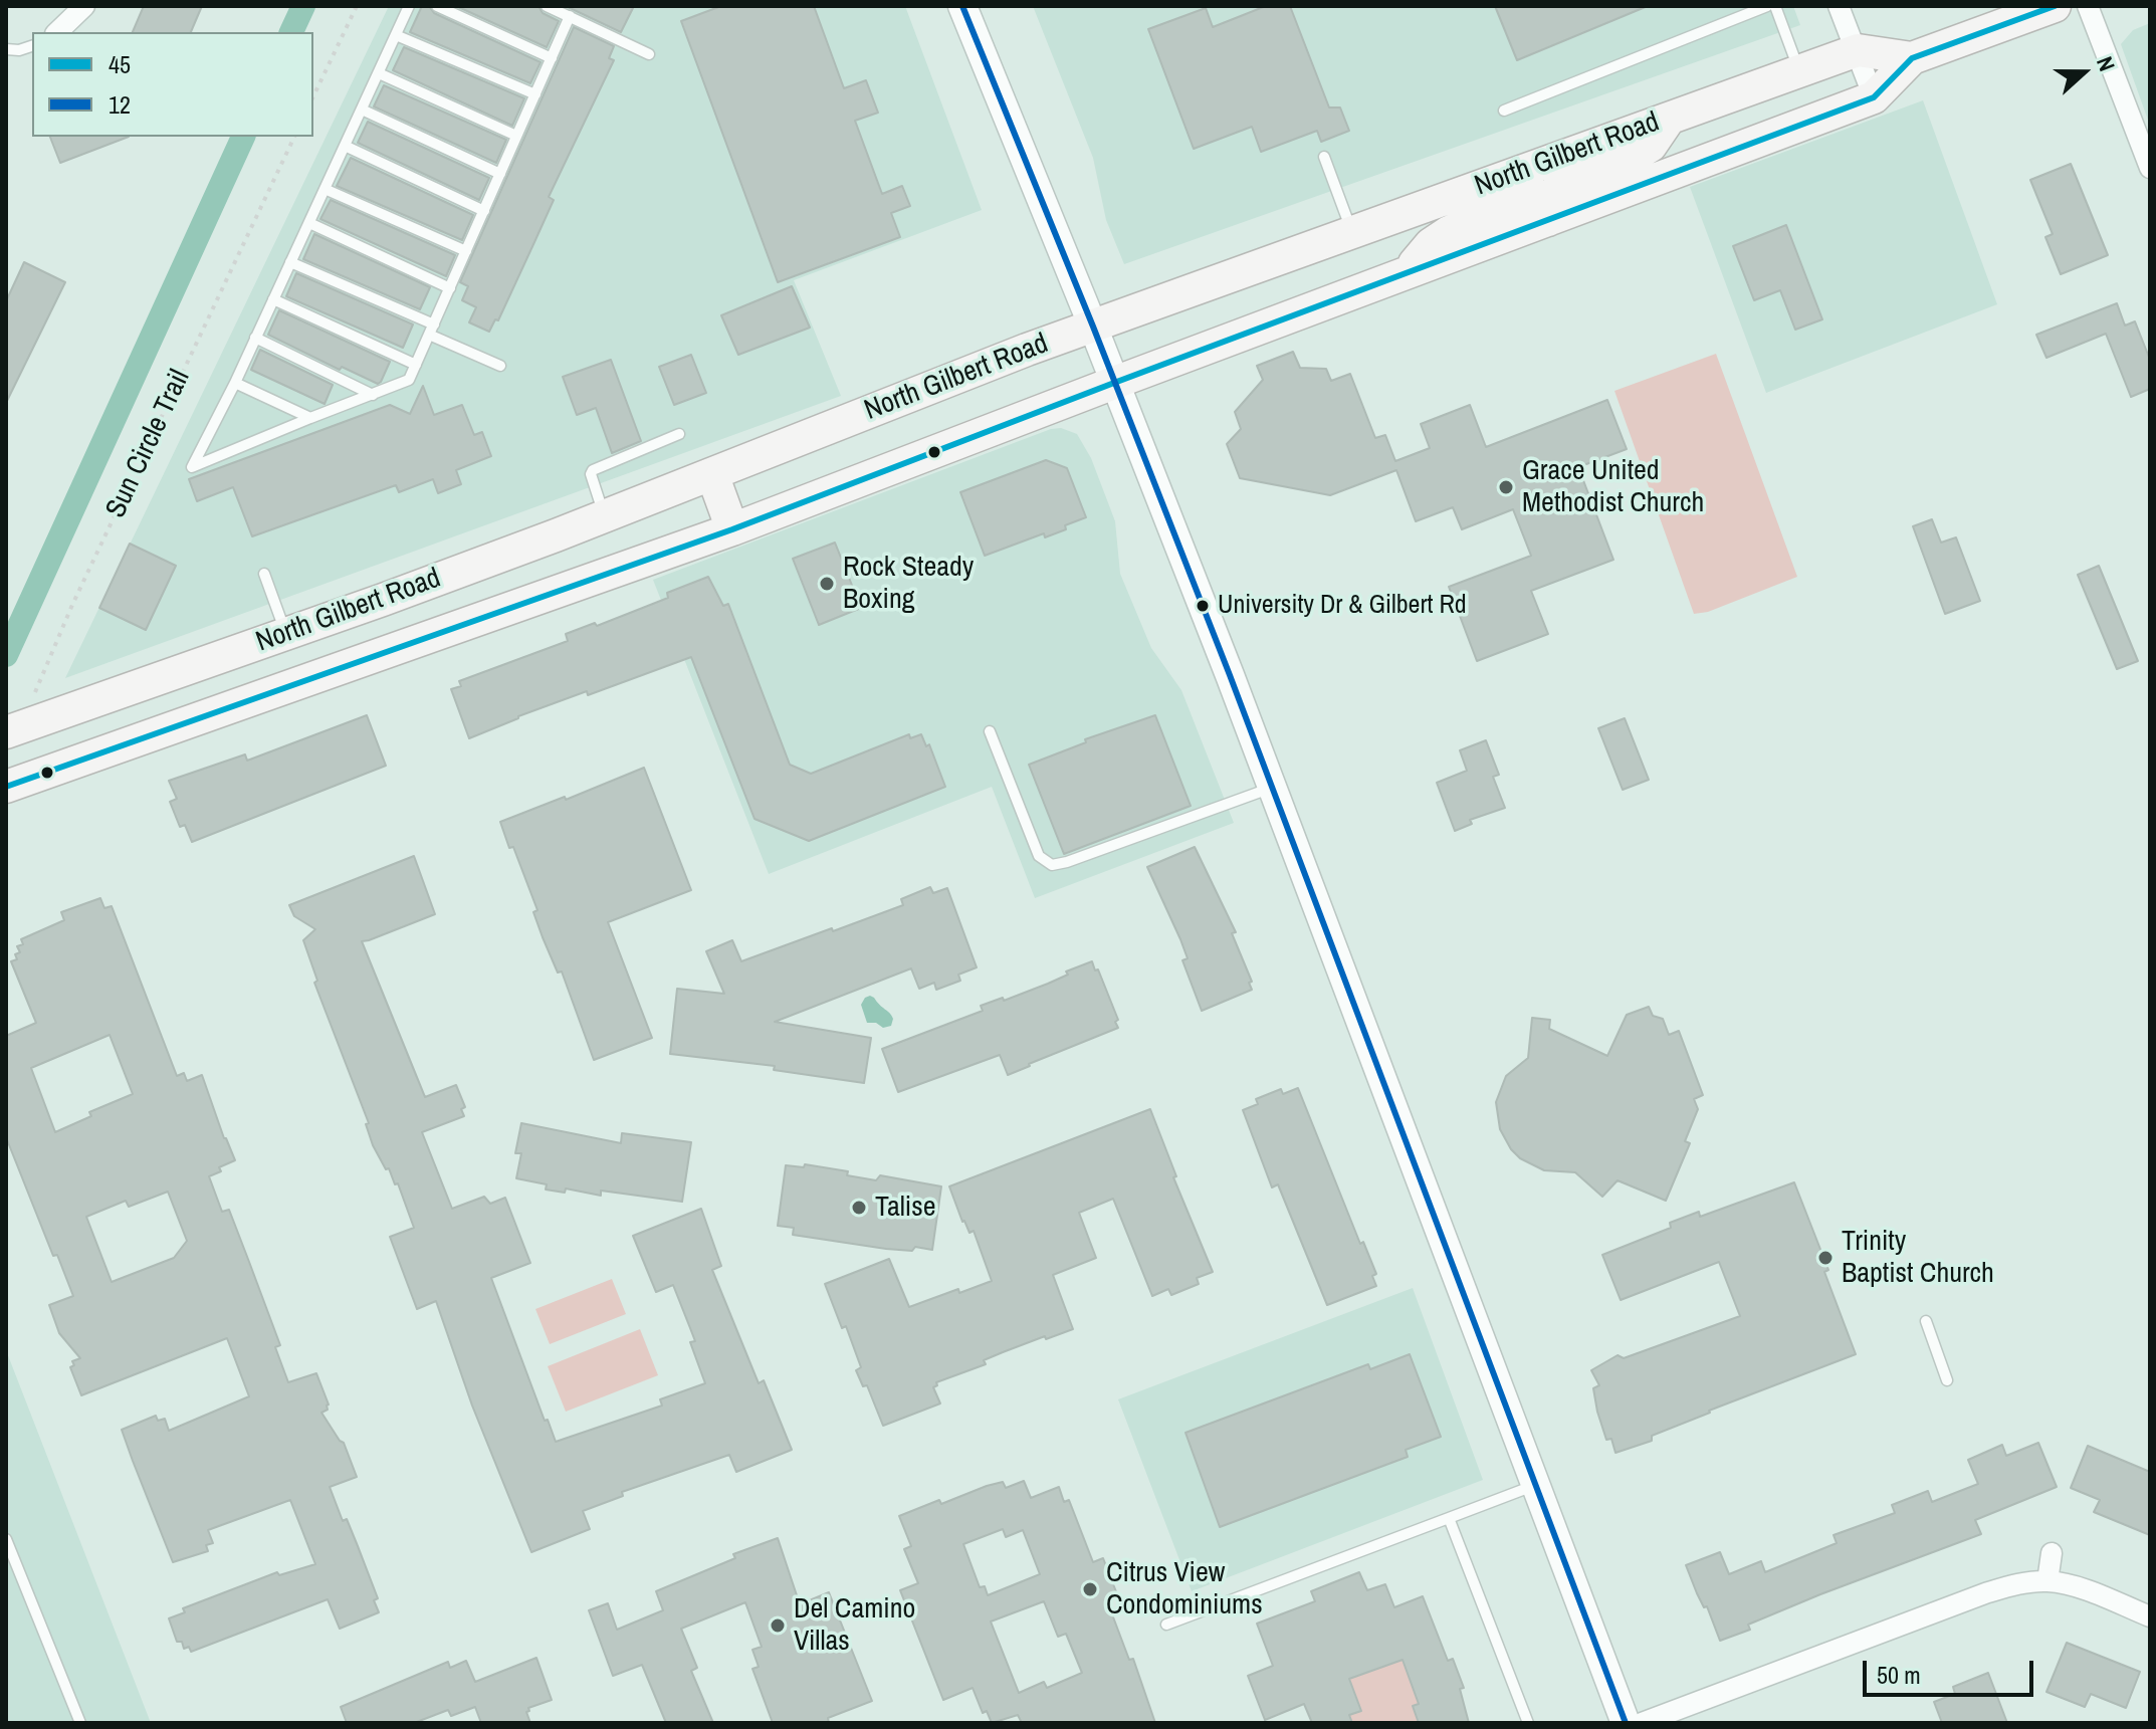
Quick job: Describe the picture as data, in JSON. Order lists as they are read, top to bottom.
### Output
{
  "streets": {
    "main road": ["North Gilbert Road"],
    "path": ["Sun Circle Trail"]
  },
  "crossings": [
    ["North Gilbert Road", "Sun Circle Trail"]
  ],
  "places": [
    "Grace United Methodist Church",
    "Rock Steady Boxing",
    "University Dr & Gilbert Rd",
    "Talise",
    "Trinity Baptist Church",
    "Citrus View Condominiums",
    "Del Camino Villas"
  ],
  "lines": ["transit line 45", "transit line 12"],
  "legend": ["45", "12"],
  "scale_bar": "50 m",
  "north": "right"
}
